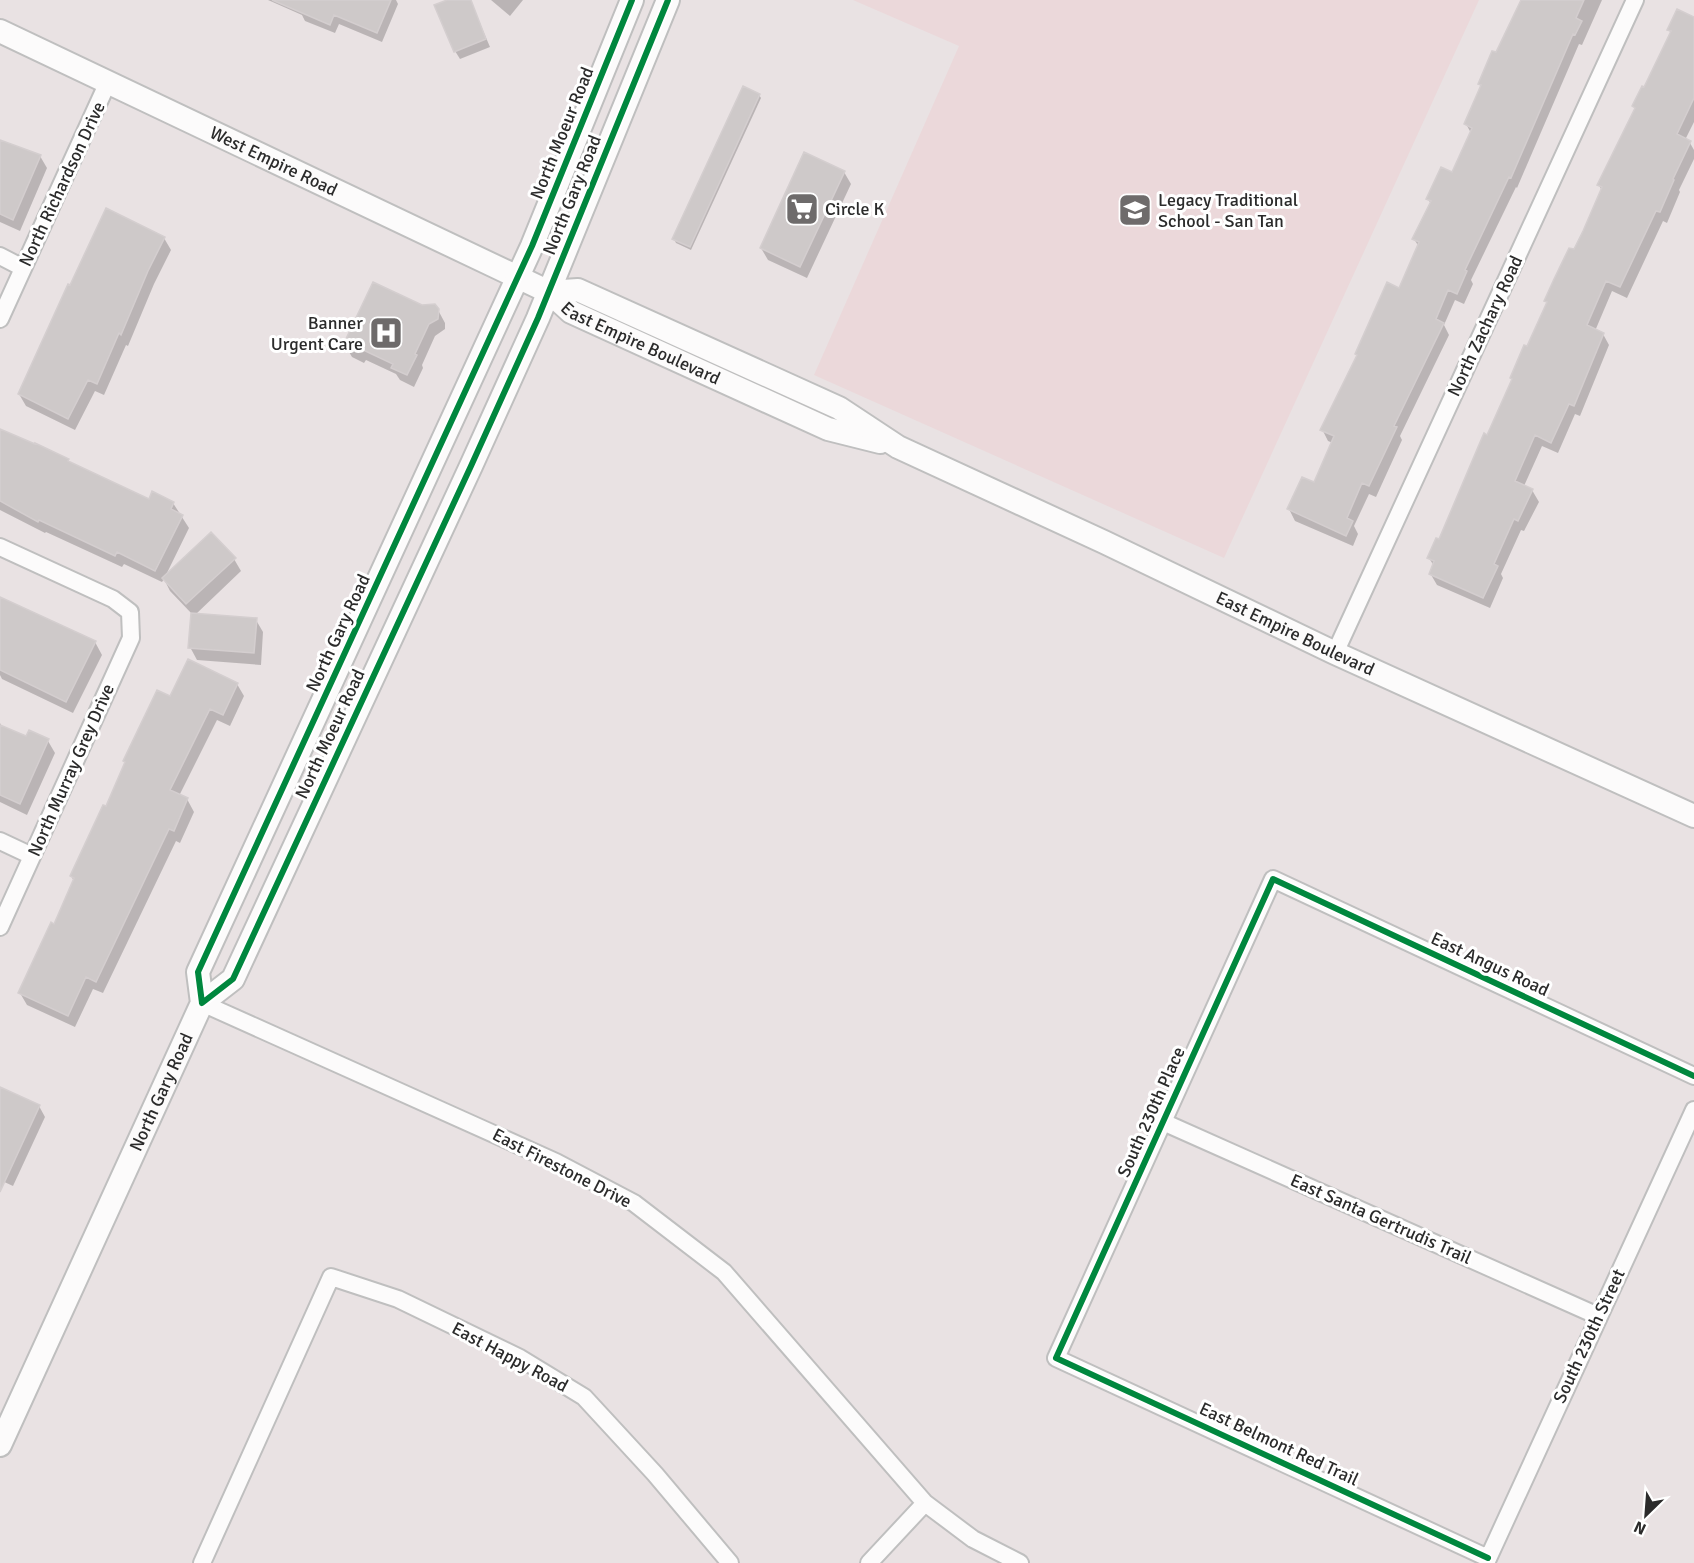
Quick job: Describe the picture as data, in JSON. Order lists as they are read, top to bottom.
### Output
{
  "streets": {
    "main road": [
      "North Moeur Road",
      "West Empire Road",
      "North Gary Road",
      "East Empire Boulevard"
    ],
    "street": [
      "North Richardson Drive",
      "North Zachary Road",
      "North Murray Grey Drive",
      "East Angus Road",
      "South 230th Place",
      "East Firestone Drive",
      "East Santa Gertrudis Trail",
      "South 230th Street",
      "East Happy Road",
      "East Belmont Red Trail"
    ]
  },
  "crossings": [
    ["North Moeur Road", "West Empire Road"],
    ["North Moeur Road", "North Gary Road"],
    ["North Moeur Road", "East Firestone Drive"],
    ["West Empire Road", "North Richardson Drive"],
    ["West Empire Road", "North Gary Road"],
    ["West Empire Road", "East Empire Boulevard"],
    ["North Gary Road", "East Empire Boulevard"],
    ["North Gary Road", "East Firestone Drive"],
    ["North Zachary Road", "East Empire Boulevard"],
    ["East Angus Road", "South 230th Place"],
    ["South 230th Place", "East Santa Gertrudis Trail"],
    ["South 230th Place", "East Belmont Red Trail"],
    ["East Santa Gertrudis Trail", "South 230th Street"],
    ["South 230th Street", "East Belmont Red Trail"]
  ],
  "places": {
    "supermarket": ["Circle K"],
    "school or university": ["Legacy Traditional School - San Tan"],
    "hospital": ["Banner Urgent Care"]
  },
  "north": "bottom left"
}
